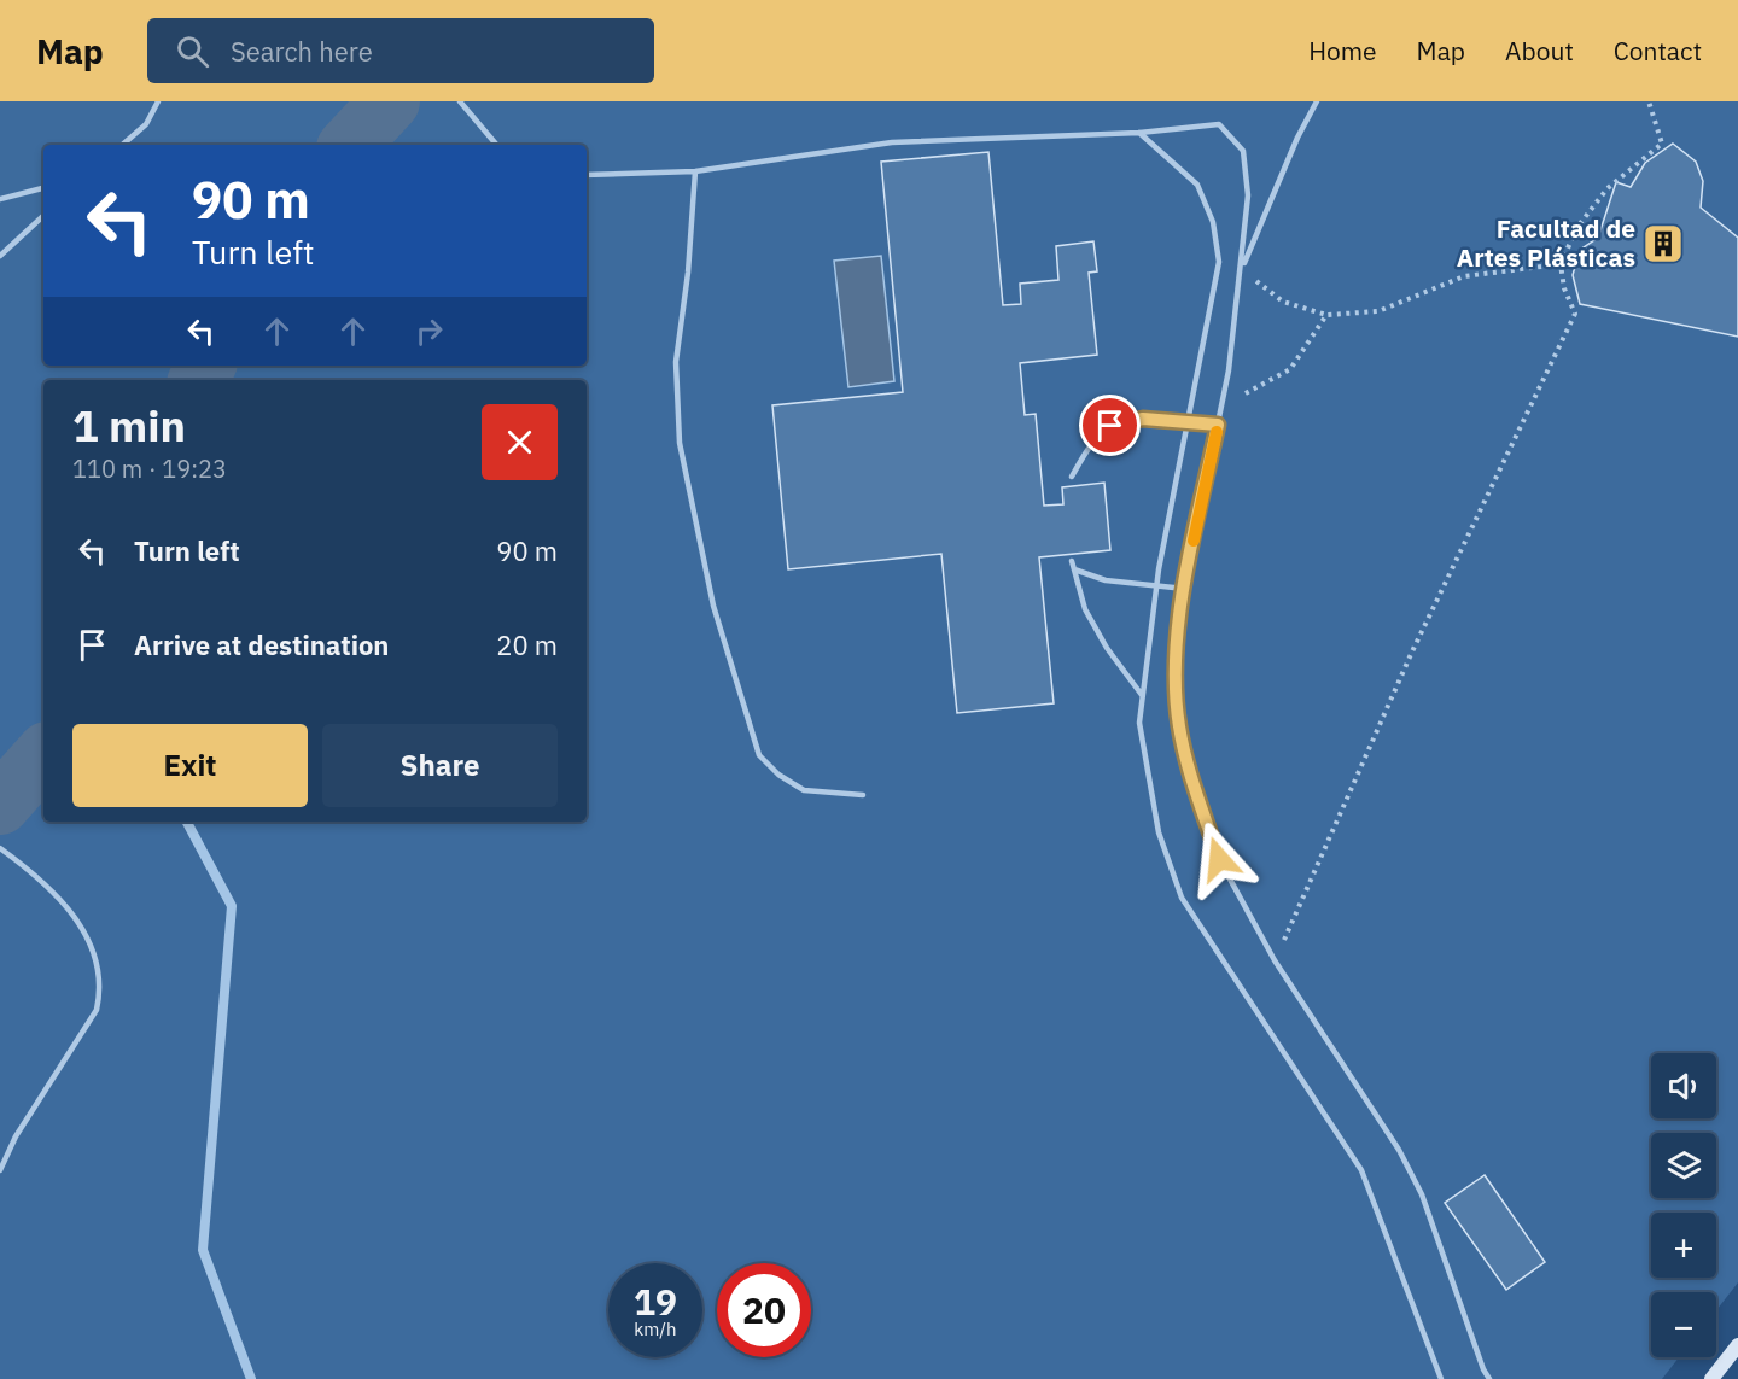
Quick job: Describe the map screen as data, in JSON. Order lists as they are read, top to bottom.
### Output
{
  "places": {
    "building": ["Facultad de Artes Plásticas"]
  },
  "page": {
    "header": "Map",
    "search": "Search here",
    "nav": [
      "Home",
      "Map",
      "About",
      "Contact"
    ],
    "turn": ["90 m", "Turn left"],
    "heading": ["1 min", "110 m · 19:23"],
    "list": [
      {
        "name": "Turn left",
        "value": "90 m"
      },
      {
        "name": "Arrive at destination",
        "value": "20 m"
      }
    ],
    "buttons": ["Exit", "Share"],
    "map_buttons": ["+", "−"],
    "speed": "19 km/h",
    "limit": "20"
  }
}
